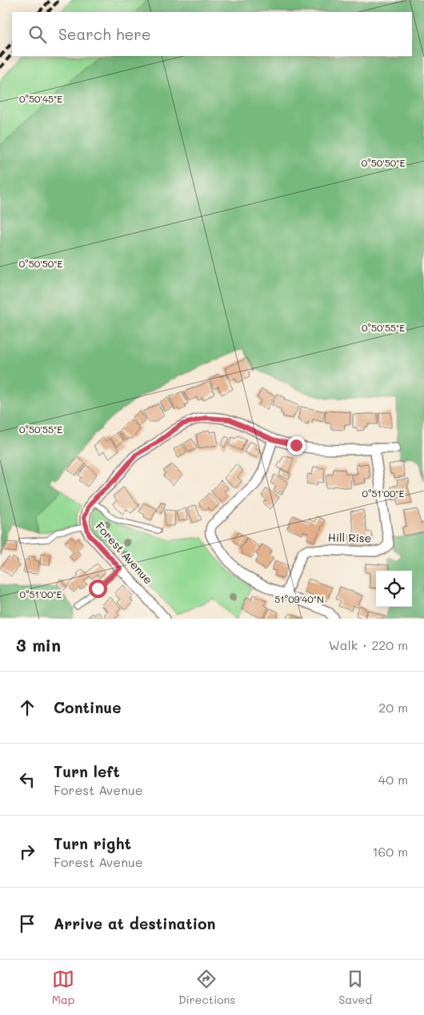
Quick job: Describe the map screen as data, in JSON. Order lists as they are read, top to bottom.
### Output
{
  "streets": {
    "street": ["Hill Rise", "Forest Avenue"]
  },
  "crossings": [
    ["Hill Rise", "Forest Avenue"]
  ],
  "page": {
    "search": "Search here",
    "heading": ["3 min", "Walk · 220 m"],
    "list": [
      ["Continue", "20 m"],
      ["Turn left", "Forest Avenue", "40 m"],
      ["Turn right", "Forest Avenue", "160 m"],
      "Arrive at destination"
    ],
    "nav": ["Map", "Directions", "Saved"]
  },
  "coordinates": [
    "0°50'45\"E",
    "0°50'50\"E",
    "0°50'55\"E",
    "0°51'00\"E",
    "51°09'40\"N"
  ]
}
